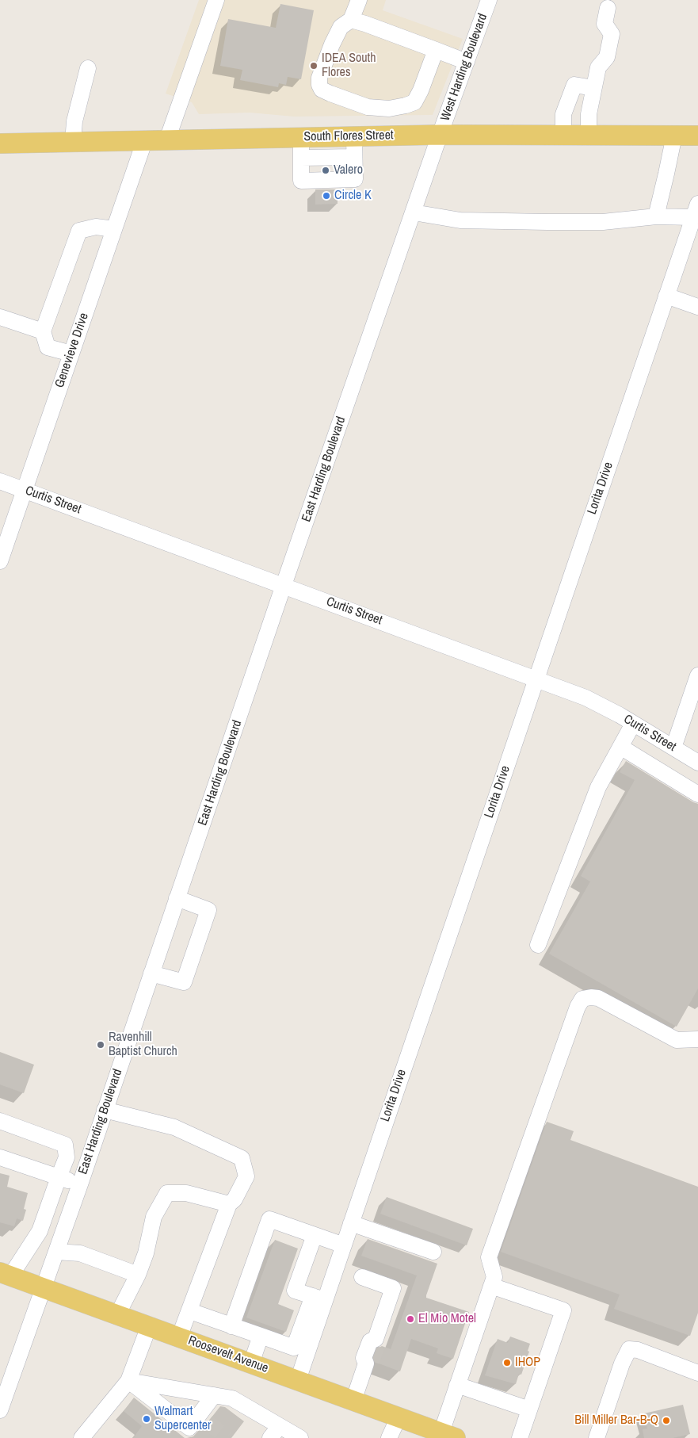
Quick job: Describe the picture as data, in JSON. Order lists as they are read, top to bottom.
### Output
{
  "streets": {
    "main road": ["South Flores Street", "Roosevelt Avenue"],
    "street": [
      "West Harding Boulevard",
      "Genevieve Drive",
      "East Harding Boulevard",
      "Lorita Drive",
      "Curtis Street"
    ]
  },
  "crossings": [
    ["West Harding Boulevard", "South Flores Street"],
    ["West Harding Boulevard", "East Harding Boulevard"],
    ["South Flores Street", "Genevieve Drive"],
    ["South Flores Street", "East Harding Boulevard"],
    ["Genevieve Drive", "Curtis Street"],
    ["East Harding Boulevard", "Curtis Street"],
    ["East Harding Boulevard", "Roosevelt Avenue"],
    ["Lorita Drive", "Curtis Street"],
    ["Lorita Drive", "Roosevelt Avenue"]
  ],
  "places": [
    "IDEA South Flores",
    "Valero",
    "Circle K",
    "Ravenhill Baptist Church",
    "El Mio Motel",
    "IHOP",
    "Walmart Supercenter",
    "Bill Miller Bar-B-Q"
  ]
}
